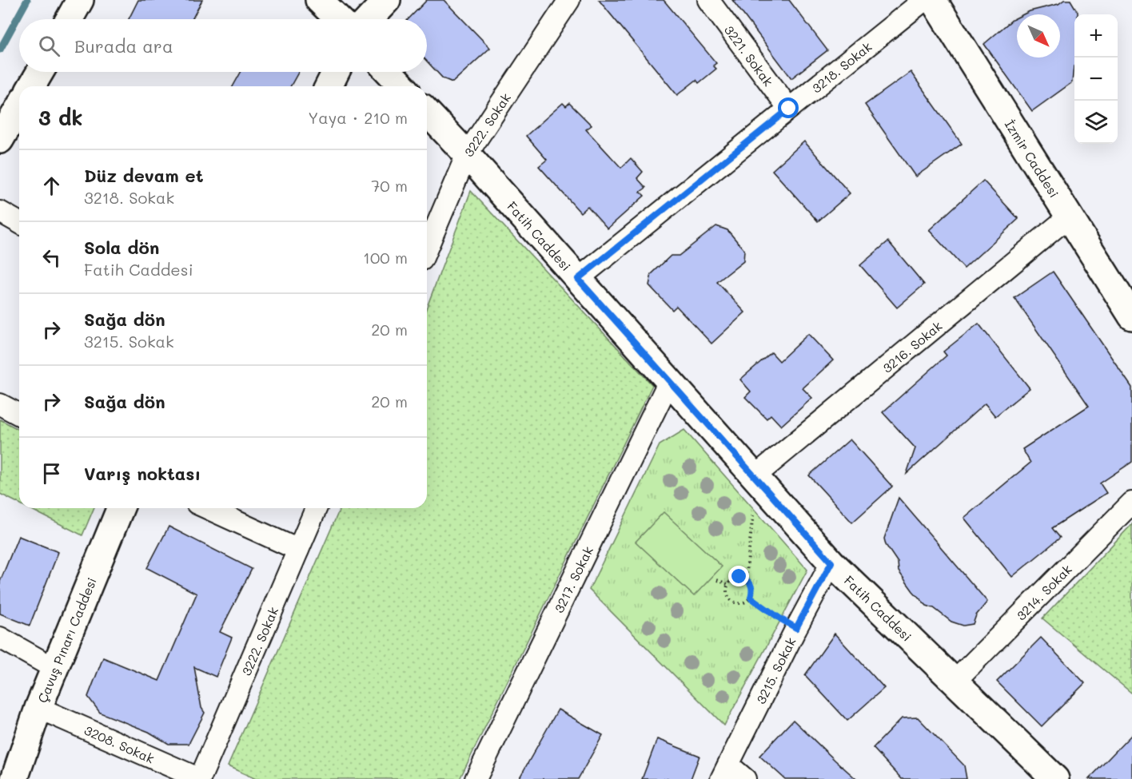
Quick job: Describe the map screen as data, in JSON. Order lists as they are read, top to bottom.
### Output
{
  "streets": {
    "street": [
      "3221. Sokak",
      "3218. Sokak",
      "3222. Sokak",
      "İzmir Caddesi",
      "Fatih Caddesi",
      "3216. Sokak",
      "3217. Sokak",
      "3214. Sokak",
      "Çavuş Pınarı Caddesi",
      "3215. Sokak",
      "3208. Sokak"
    ]
  },
  "crossings": [
    ["3221. Sokak", "3218. Sokak"],
    ["3218. Sokak", "Fatih Caddesi"],
    ["3222. Sokak", "Fatih Caddesi"],
    ["3222. Sokak", "3208. Sokak"],
    ["İzmir Caddesi", "3216. Sokak"],
    ["Fatih Caddesi", "3216. Sokak"],
    ["Fatih Caddesi", "3217. Sokak"],
    ["Fatih Caddesi", "3214. Sokak"],
    ["Fatih Caddesi", "3215. Sokak"],
    ["Çavuş Pınarı Caddesi", "3208. Sokak"]
  ],
  "north": "bottom right",
  "page": {
    "map_buttons": ["+", "−"],
    "search": "Burada ara",
    "heading": ["3 dk", "Yaya · 210 m"],
    "list": [
      ["Düz devam et", "3218. Sokak", "70 m"],
      ["Sola dön", "Fatih Caddesi", "100 m"],
      ["Sağa dön", "3215. Sokak", "20 m"],
      ["Sağa dön", "20 m"],
      "Varış noktası"
    ]
  }
}
